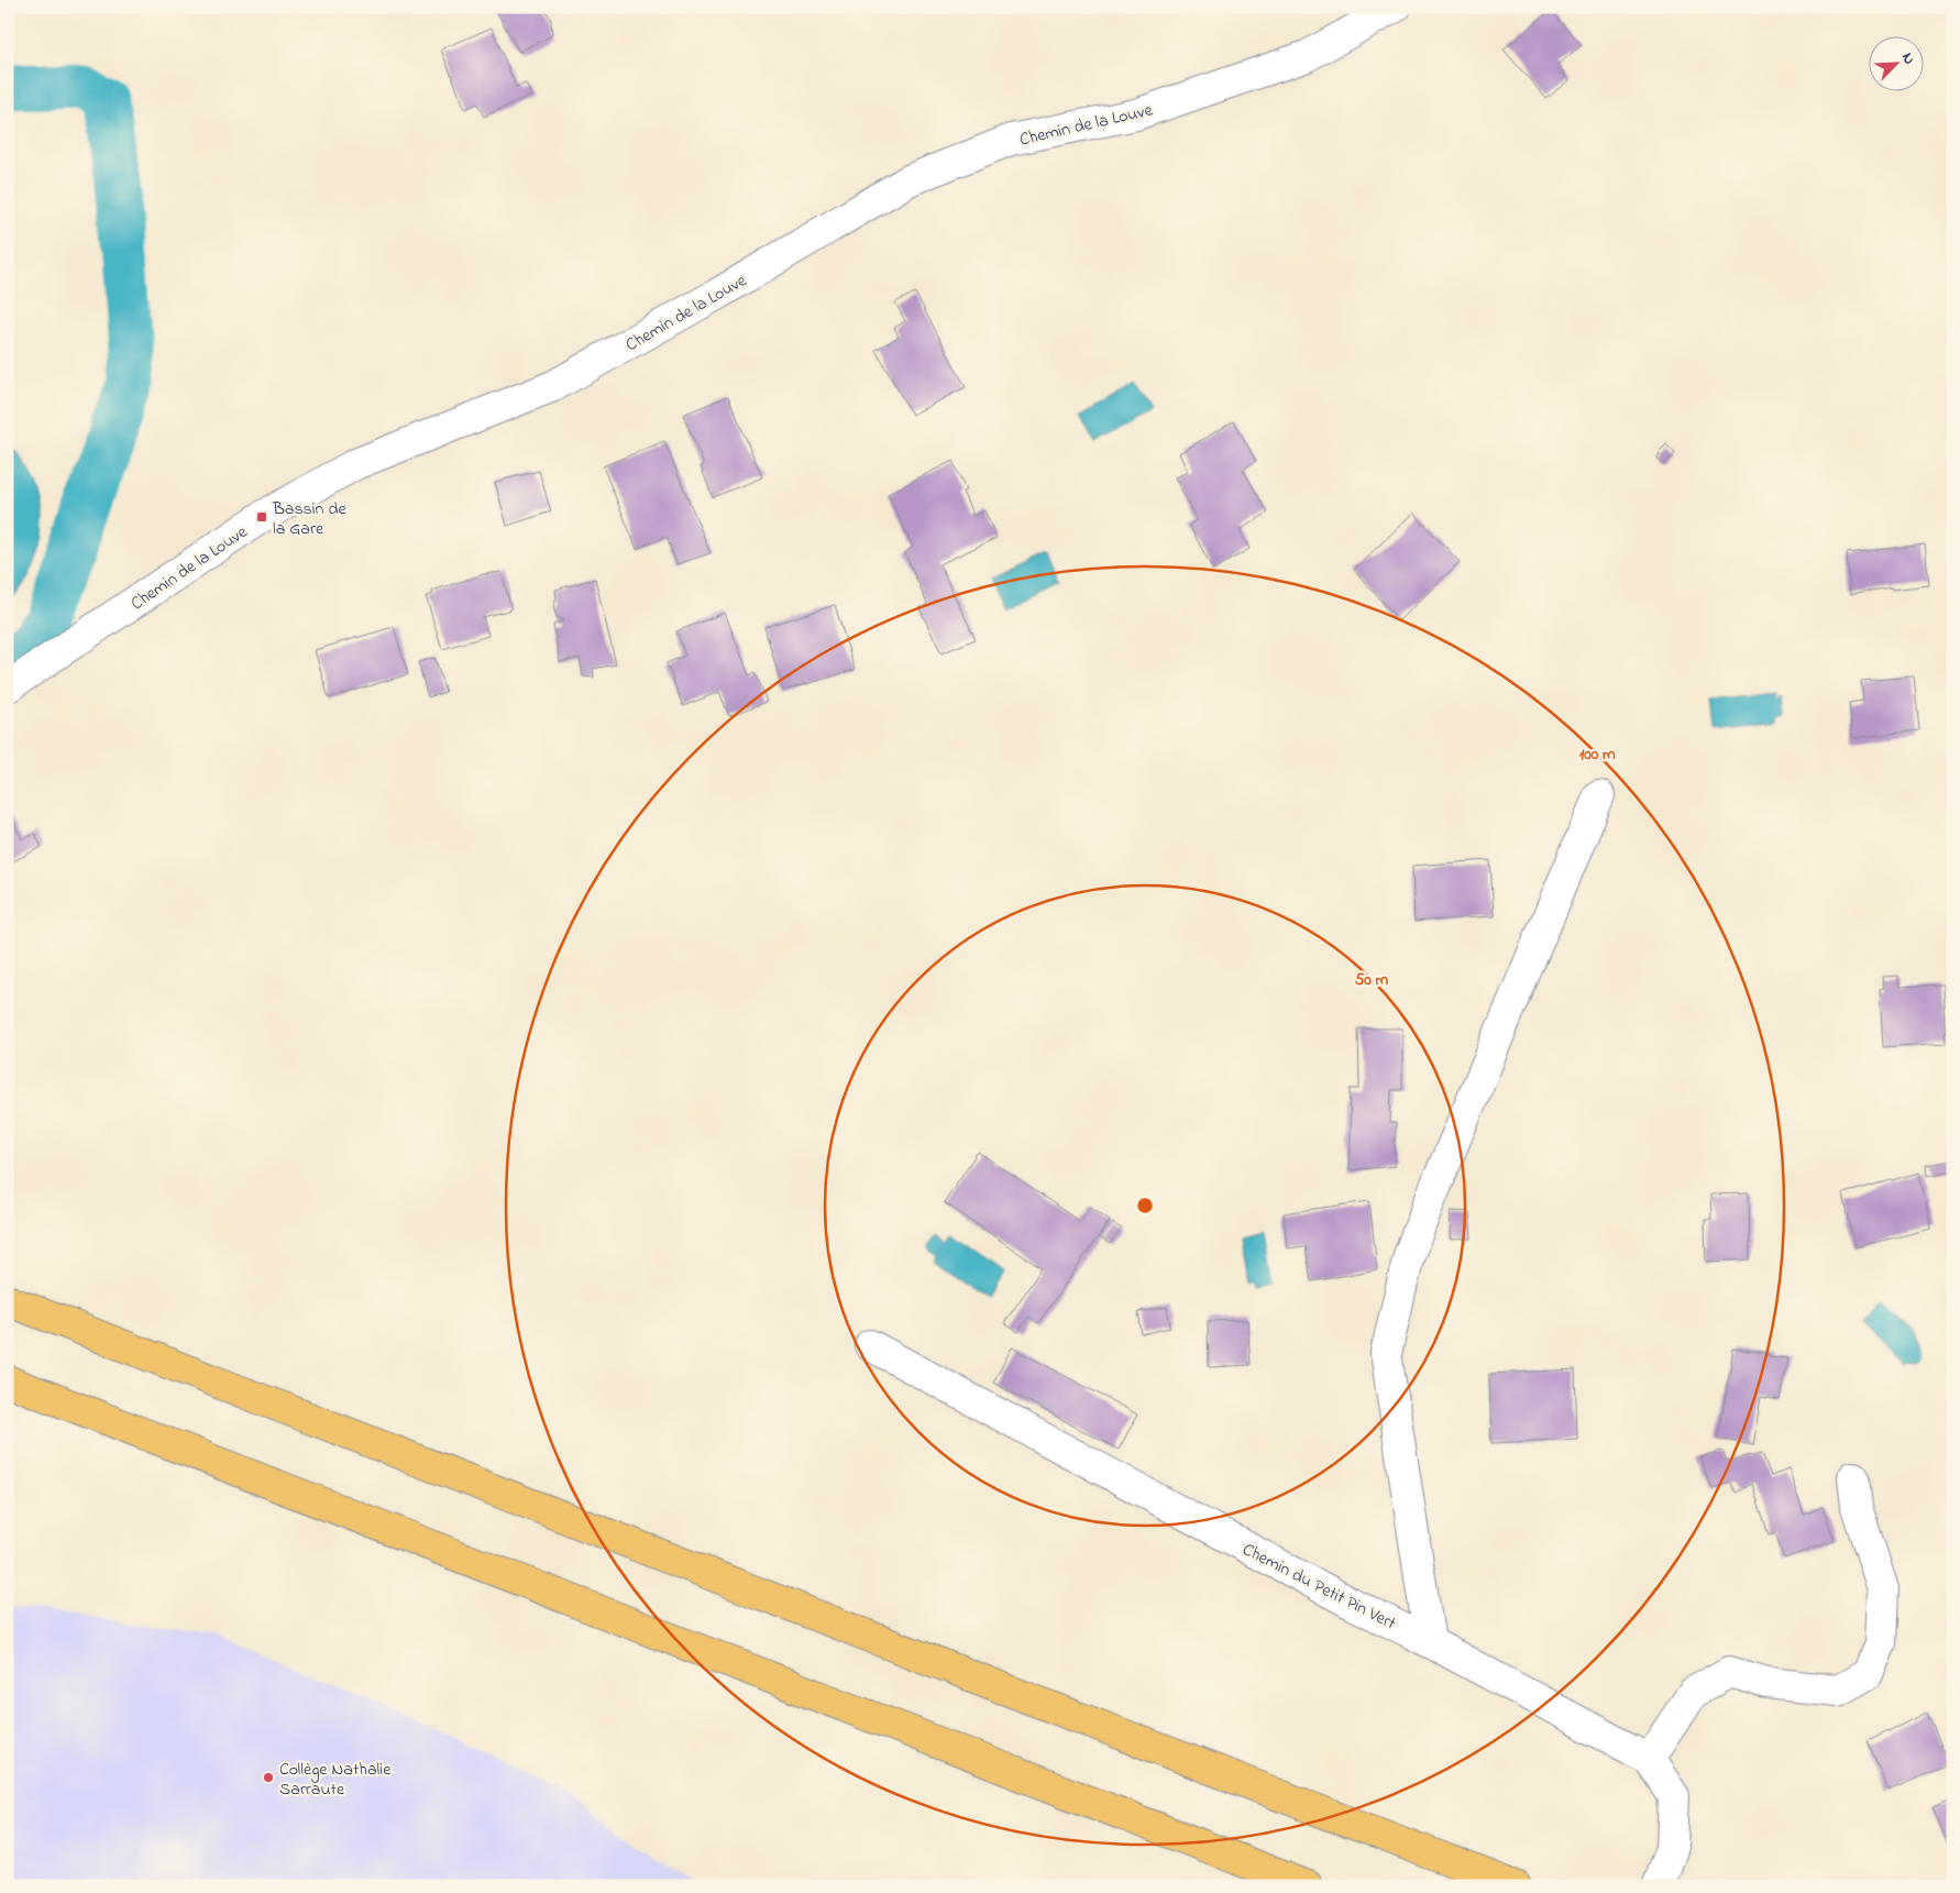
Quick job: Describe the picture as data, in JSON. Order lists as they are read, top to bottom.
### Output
{
  "streets": {
    "street": ["Chemin de la Louve", "Chemin du Petit Pin Vert"]
  },
  "places": {
    "transit": ["Bassin de la Gare"],
    "other": ["Collège Nathalie Sarraute"]
  },
  "north": "top right",
  "rings": ["100 m", "50 m"]
}
